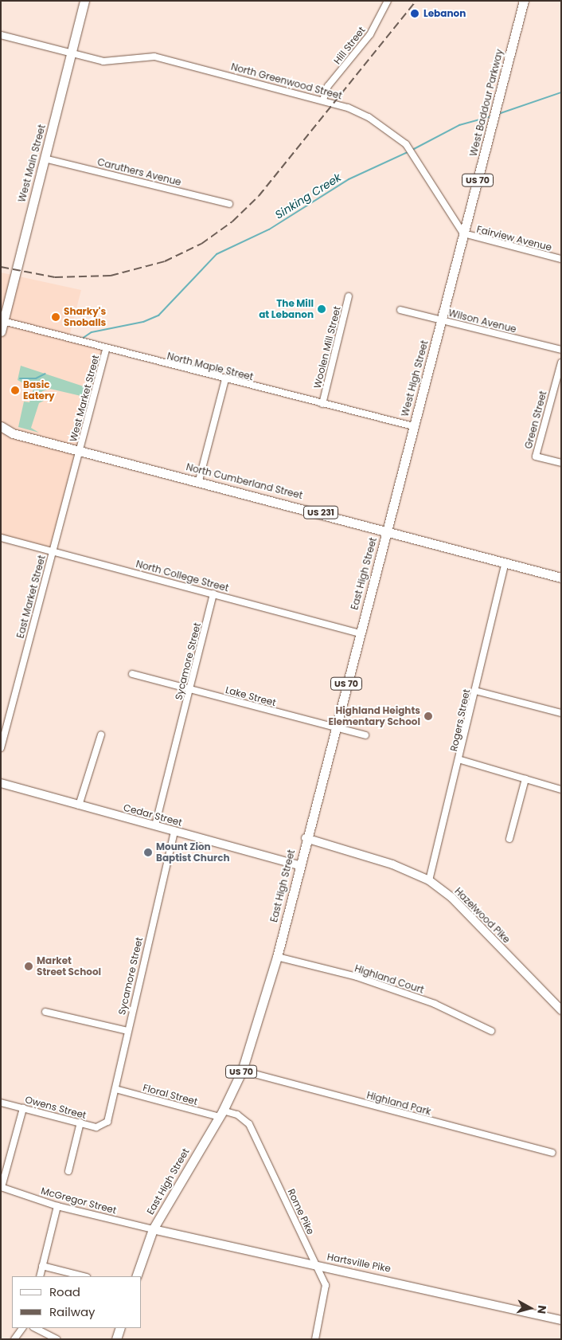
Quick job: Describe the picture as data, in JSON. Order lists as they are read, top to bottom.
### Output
{
  "streets": {
    "main road": [
      "West Baddour Parkway",
      "West Main Street",
      "US 70",
      "West High Street",
      "North Cumberland Street",
      "US 231",
      "East High Street"
    ],
    "street": [
      "Hill Street",
      "North Greenwood Street",
      "Caruthers Avenue",
      "Fairview Avenue",
      "Wilson Avenue",
      "Woolen Mill Street",
      "North Maple Street",
      "West Market Street",
      "Green Street",
      "North College Street",
      "East Market Street",
      "Sycamore Street",
      "Lake Street",
      "Rogers Street",
      "Cedar Street",
      "Hazelwood Pike",
      "Highland Court",
      "Floral Street",
      "Highland Park",
      "Owens Street",
      "McGregor Street",
      "Rome Pike",
      "Hartsville Pike"
    ]
  },
  "crossings": [
    ["Hill Street", "North Greenwood Street"],
    ["North Greenwood Street", "West Baddour Parkway"],
    ["North Greenwood Street", "West Main Street"],
    ["North Greenwood Street", "Fairview Avenue"],
    ["North Greenwood Street", "West High Street"],
    ["West Baddour Parkway", "Fairview Avenue"],
    ["West Baddour Parkway", "West High Street"],
    ["West Main Street", "Caruthers Avenue"],
    ["West Main Street", "North Maple Street"],
    ["US 70", "East High Street"],
    ["US 70", "McGregor Street"],
    ["US 70", "Hartsville Pike"],
    ["Fairview Avenue", "West High Street"],
    ["Wilson Avenue", "West High Street"],
    ["Woolen Mill Street", "North Maple Street"],
    ["North Maple Street", "West High Street"],
    ["North Maple Street", "West Market Street"],
    ["West High Street", "North Cumberland Street"],
    ["West High Street", "East High Street"],
    ["West Market Street", "North Cumberland Street"],
    ["West Market Street", "East Market Street"],
    ["North Cumberland Street", "East High Street"],
    ["North Cumberland Street", "East Market Street"],
    ["North Cumberland Street", "Rogers Street"],
    ["East High Street", "North College Street"],
    ["East High Street", "Lake Street"],
    ["East High Street", "Cedar Street"],
    ["East High Street", "Hazelwood Pike"],
    ["East High Street", "Highland Court"],
    ["East High Street", "Floral Street"],
    ["East High Street", "Highland Park"],
    ["East High Street", "McGregor Street"],
    ["East High Street", "Rome Pike"],
    ["East High Street", "Hartsville Pike"],
    ["North College Street", "East Market Street"],
    ["North College Street", "Sycamore Street"],
    ["Sycamore Street", "Lake Street"],
    ["Sycamore Street", "Cedar Street"],
    ["Sycamore Street", "Floral Street"],
    ["Sycamore Street", "Owens Street"],
    ["Rogers Street", "Hazelwood Pike"],
    ["Floral Street", "Rome Pike"],
    ["McGregor Street", "Hartsville Pike"],
    ["Rome Pike", "Hartsville Pike"]
  ],
  "water": ["Sinking Creek"],
  "places": [
    "Lebanon",
    "The Mill at Lebanon",
    "Sharky's Snoballs",
    "Basic Eatery",
    "Highland Heights Elementary School",
    "Mount Zion Baptist Church",
    "Market Street School"
  ],
  "legend": ["Road", "Railway"],
  "north": "right"
}
